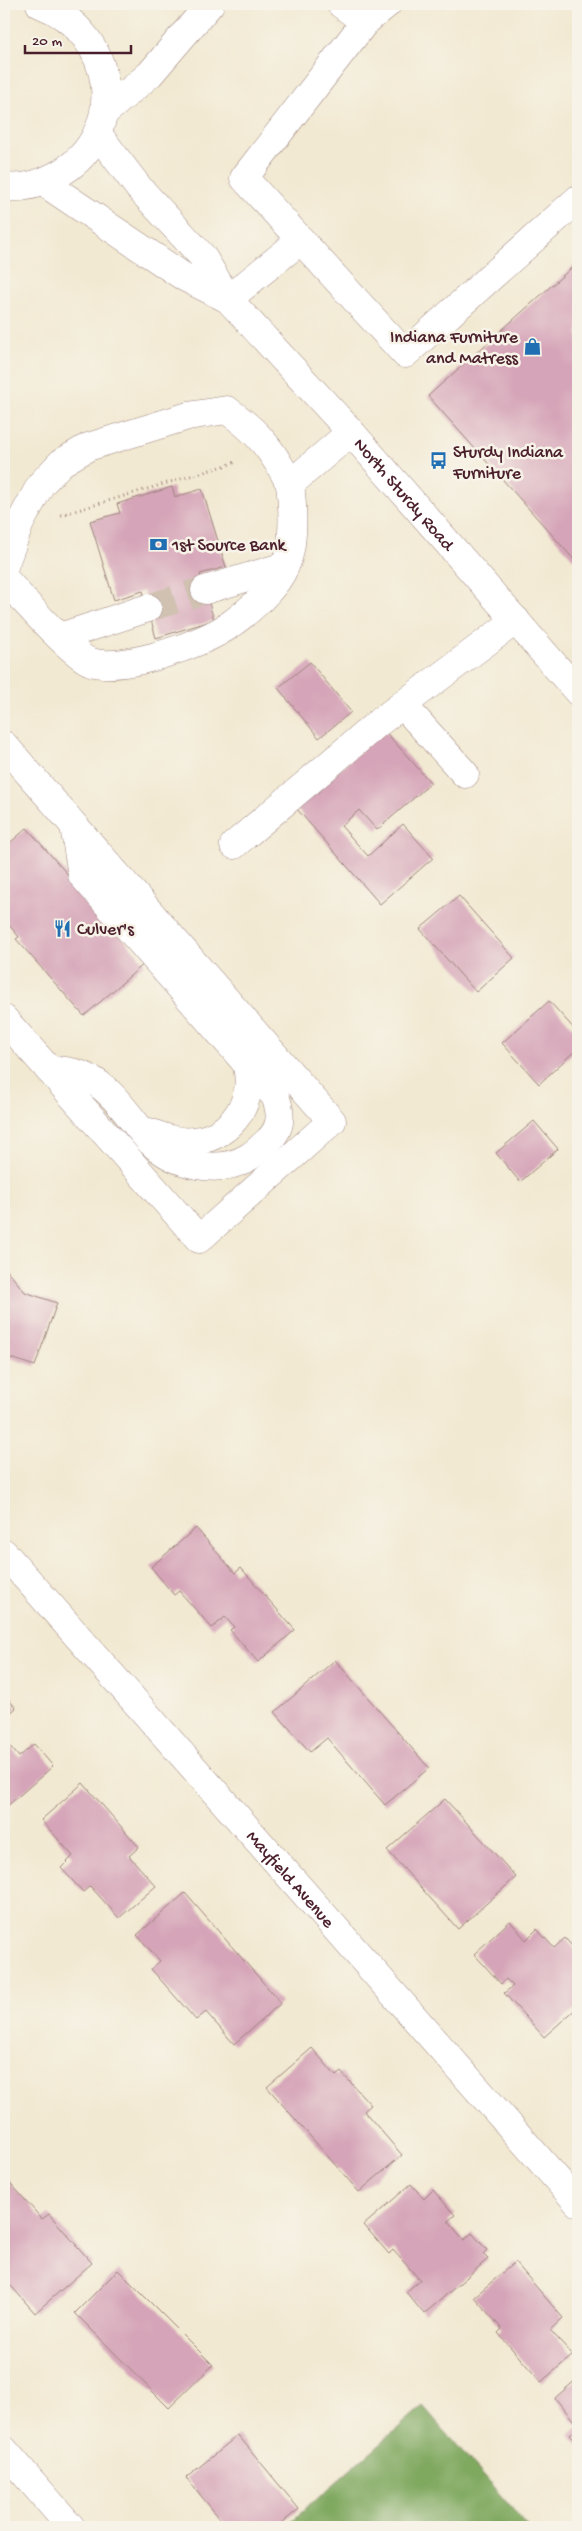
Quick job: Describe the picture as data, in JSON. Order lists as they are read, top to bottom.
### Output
{
  "streets": {
    "street": ["North Sturdy Road", "Mayfield Avenue"]
  },
  "places": {
    "shop": ["Indiana Furniture and Matress"],
    "bus stop": ["Sturdy Indiana Furniture"],
    "bank": ["1st Source Bank"],
    "restaurant": ["Culver's"]
  },
  "scale_bar": "20 m"
}
